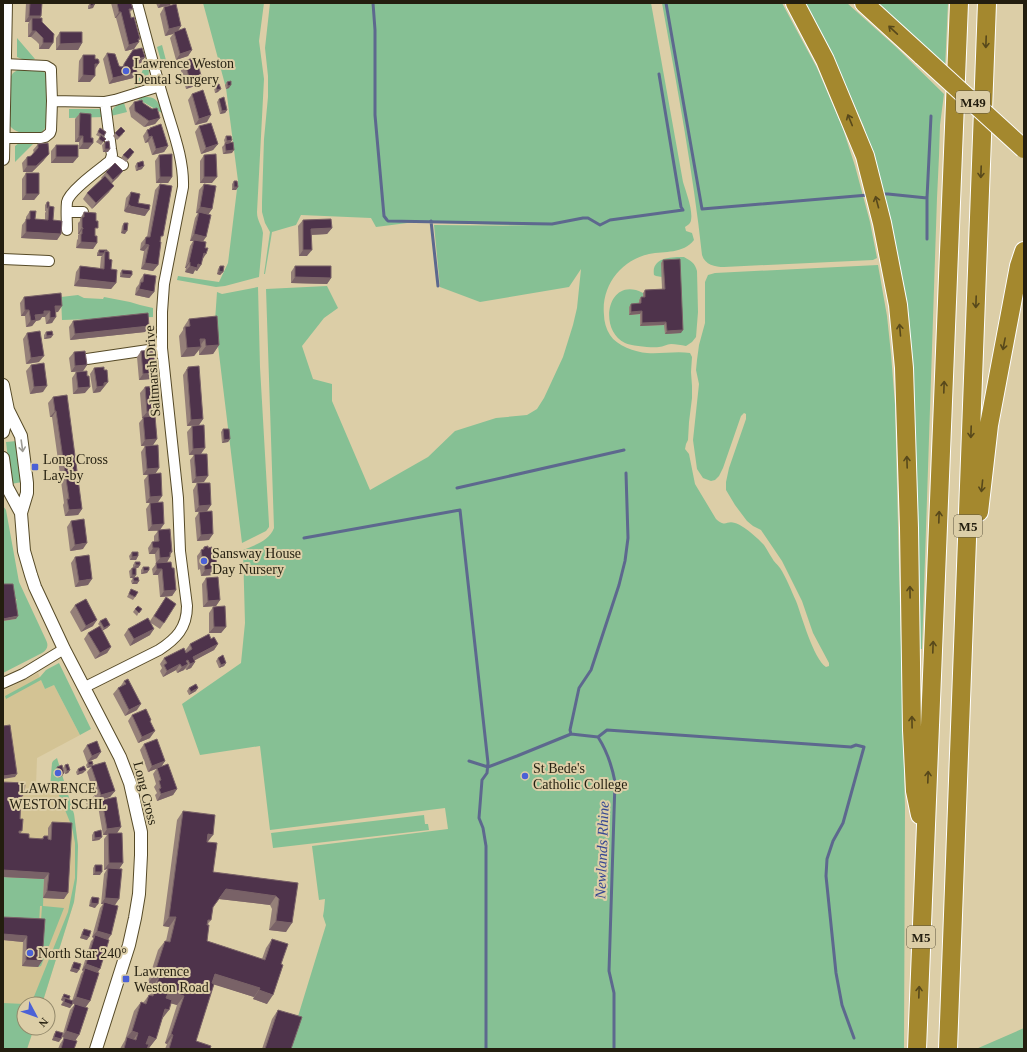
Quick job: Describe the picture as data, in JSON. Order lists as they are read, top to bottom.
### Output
{
  "streets": {
    "highway": ["M49", "M5"],
    "street": ["Saltmarsh Drive", "Long Cross"]
  },
  "crossings": [
    ["Saltmarsh Drive", "Long Cross"]
  ],
  "water": ["Newlands Rhine"],
  "places": {
    "other": [
      "Lawrence Weston Dental Surgery",
      "Sansway House Day Nursery",
      "LAWRENCE WESTON SCHL",
      "St Bede's Catholic College",
      "North Star 240°"
    ],
    "transit": ["Long Cross Lay-by", "Lawrence Weston Road"]
  },
  "north": "bottom right"
}
